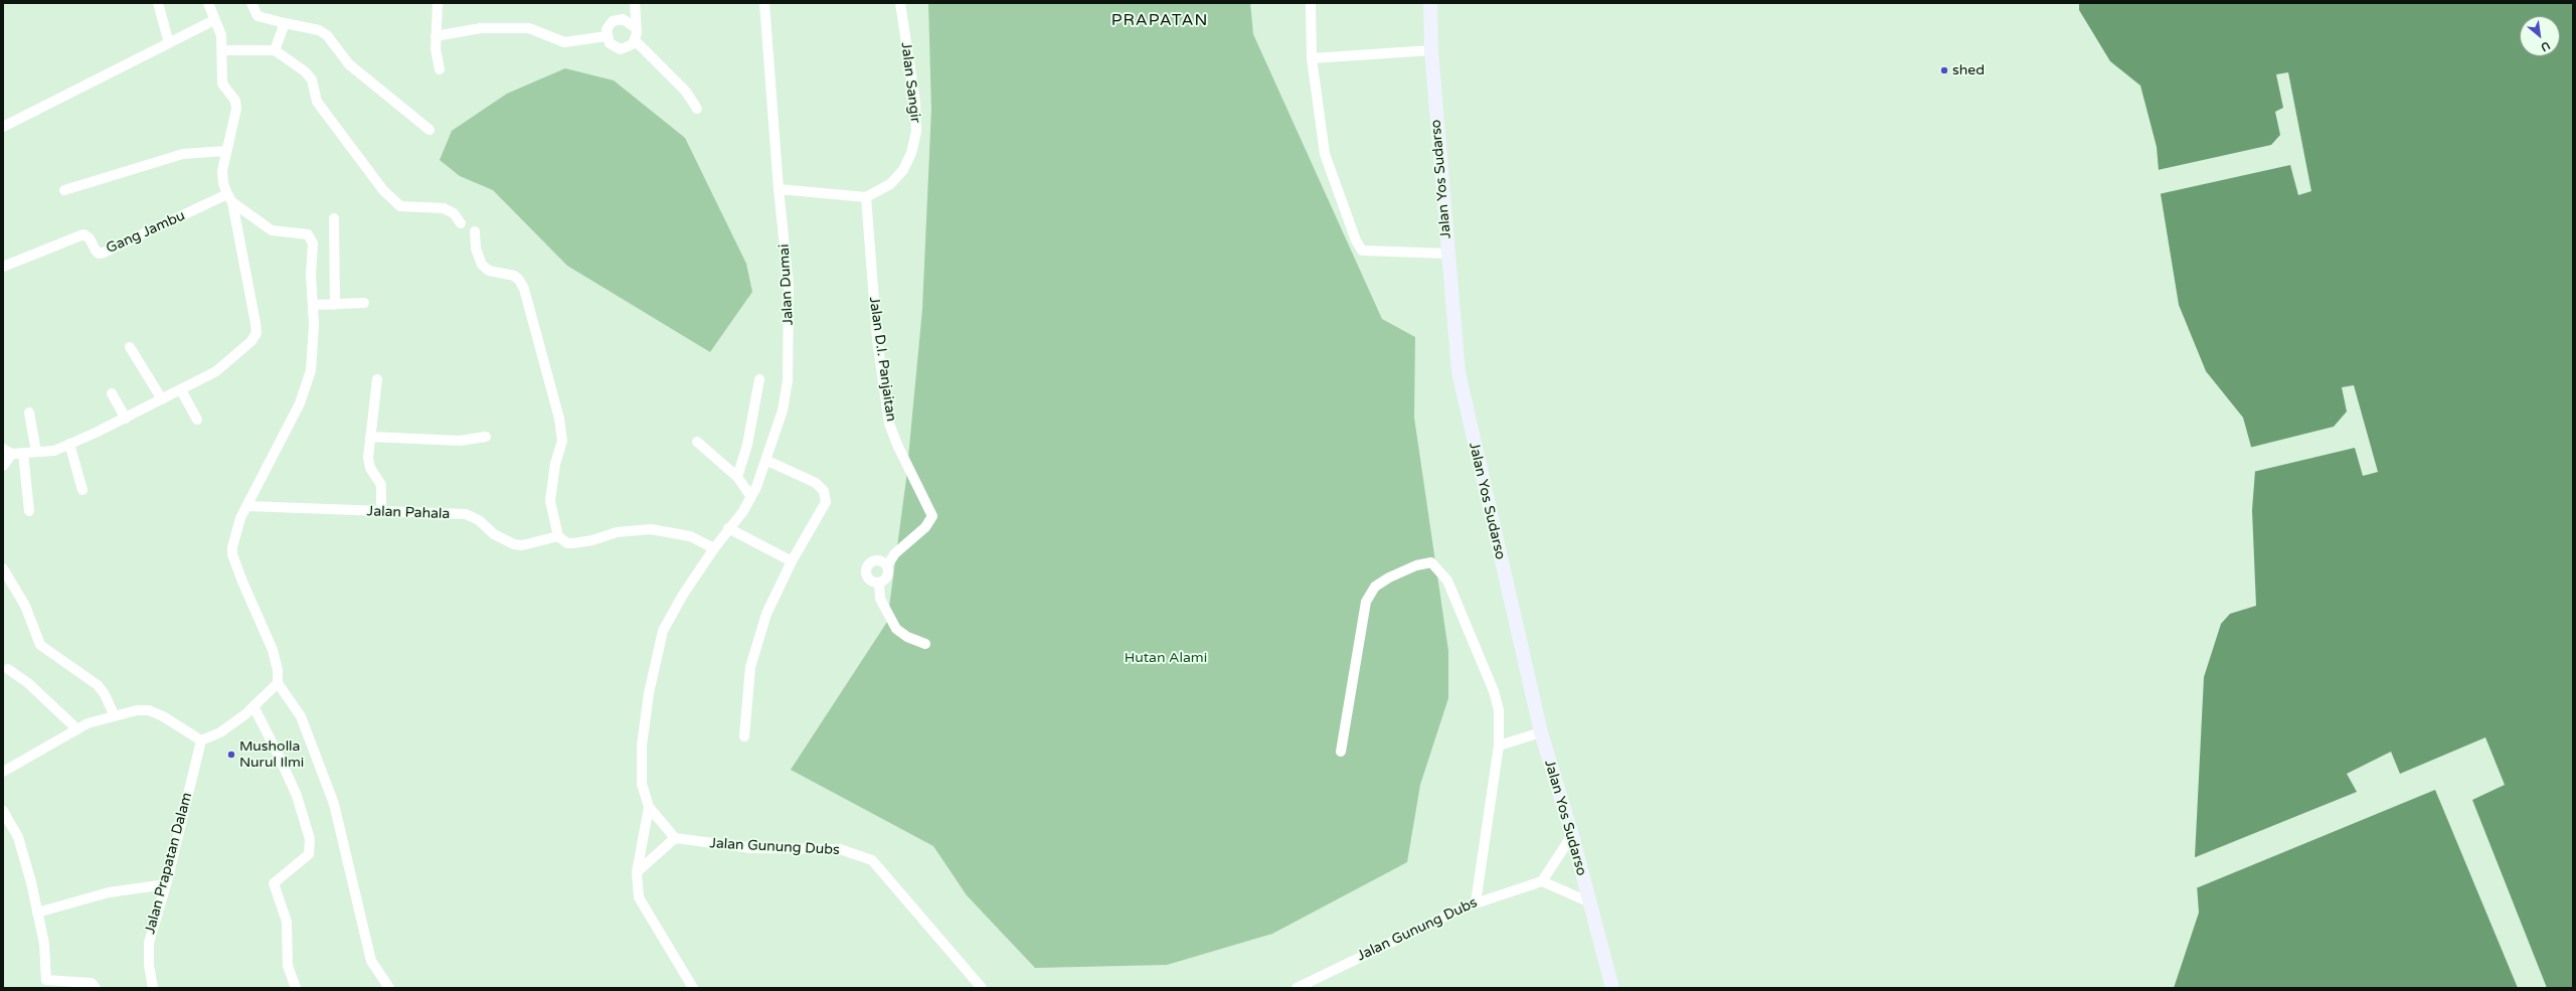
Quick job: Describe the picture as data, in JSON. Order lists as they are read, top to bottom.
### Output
{
  "streets": {
    "main road": ["Jalan Yos Sudarso"],
    "street": [
      "Jalan Sangir",
      "Gang Jambu",
      "Jalan Dumai",
      "Jalan D.I. Panjaitan",
      "Jalan Pahala",
      "Jalan Gunung Dubs",
      "Jalan Prapatan Dalam"
    ]
  },
  "crossings": [
    ["Jalan Sangir", "Jalan D.I. Panjaitan"]
  ],
  "districts": ["PRAPATAN"],
  "parks": ["Hutan Alami"],
  "places": ["shed", "Musholla Nurul Ilmi"],
  "north": "bottom right"
}
